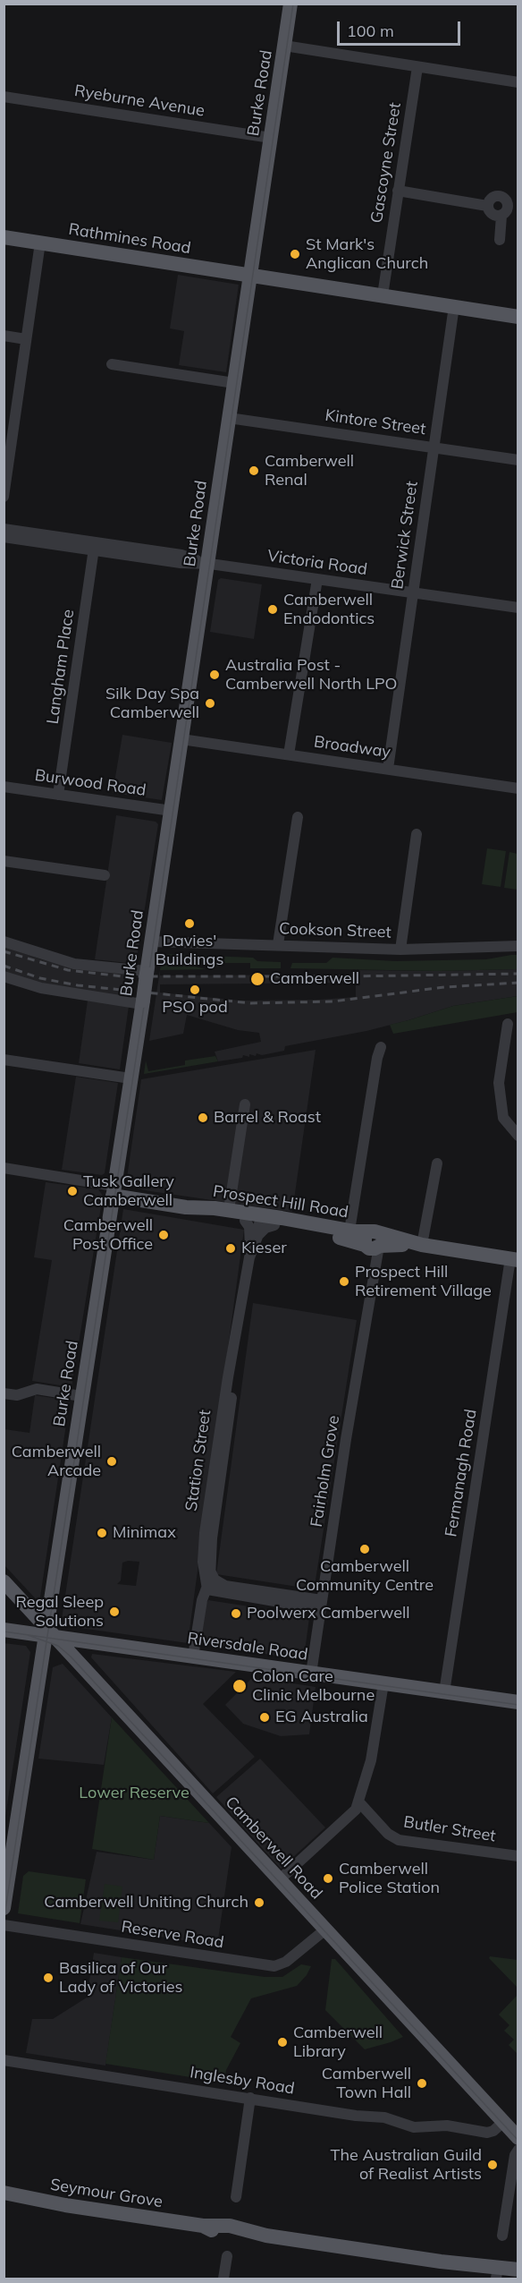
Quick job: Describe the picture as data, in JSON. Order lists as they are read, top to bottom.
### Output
{
  "streets": {
    "main road": [
      "Burke Road",
      "Rathmines Road",
      "Prospect Hill Road",
      "Riversdale Road",
      "Camberwell Road",
      "Seymour Grove"
    ],
    "street": [
      "Ryeburne Avenue",
      "Gascoyne Street",
      "Kintore Street",
      "Berwick Street",
      "Victoria Road",
      "Langham Place",
      "Broadway",
      "Burwood Road",
      "Cookson Street",
      "Station Street",
      "Fairholm Grove",
      "Fermanagh Road",
      "Butler Street",
      "Reserve Road",
      "Inglesby Road"
    ]
  },
  "crossings": [
    ["Burke Road", "Ryeburne Avenue"],
    ["Burke Road", "Rathmines Road"],
    ["Burke Road", "Kintore Street"],
    ["Burke Road", "Victoria Road"],
    ["Burke Road", "Broadway"],
    ["Burke Road", "Burwood Road"],
    ["Burke Road", "Cookson Street"],
    ["Burke Road", "Prospect Hill Road"],
    ["Burke Road", "Riversdale Road"],
    ["Burke Road", "Camberwell Road"],
    ["Gascoyne Street", "Rathmines Road"],
    ["Rathmines Road", "Berwick Street"],
    ["Kintore Street", "Berwick Street"],
    ["Berwick Street", "Victoria Road"],
    ["Berwick Street", "Broadway"],
    ["Victoria Road", "Langham Place"],
    ["Langham Place", "Burwood Road"],
    ["Prospect Hill Road", "Station Street"],
    ["Prospect Hill Road", "Fairholm Grove"],
    ["Prospect Hill Road", "Fermanagh Road"],
    ["Station Street", "Riversdale Road"],
    ["Fairholm Grove", "Riversdale Road"],
    ["Fermanagh Road", "Riversdale Road"],
    ["Riversdale Road", "Camberwell Road"],
    ["Camberwell Road", "Reserve Road"],
    ["Camberwell Road", "Inglesby Road"]
  ],
  "parks": ["Lower Reserve"],
  "places": [
    "St Mark's Anglican Church",
    "Camberwell Renal",
    "Camberwell Endodontics",
    "Australia Post - Camberwell North LPO",
    "Silk Day Spa Camberwell",
    "Davies' Buildings",
    "Camberwell",
    "PSO pod",
    "Barrel & Roast",
    "Tusk Gallery Camberwell",
    "Camberwell Post Office",
    "Kieser",
    "Prospect Hill Retirement Village",
    "Camberwell Arcade",
    "Minimax",
    "Camberwell Community Centre",
    "Regal Sleep Solutions",
    "Poolwerx Camberwell",
    "Colon Care Clinic Melbourne",
    "EG Australia",
    "Camberwell Police Station",
    "Camberwell Uniting Church",
    "Basilica of Our Lady of Victories",
    "Camberwell Library",
    "Camberwell Town Hall",
    "The Australian Guild of Realist Artists"
  ],
  "scale_bar": "100 m"
}
